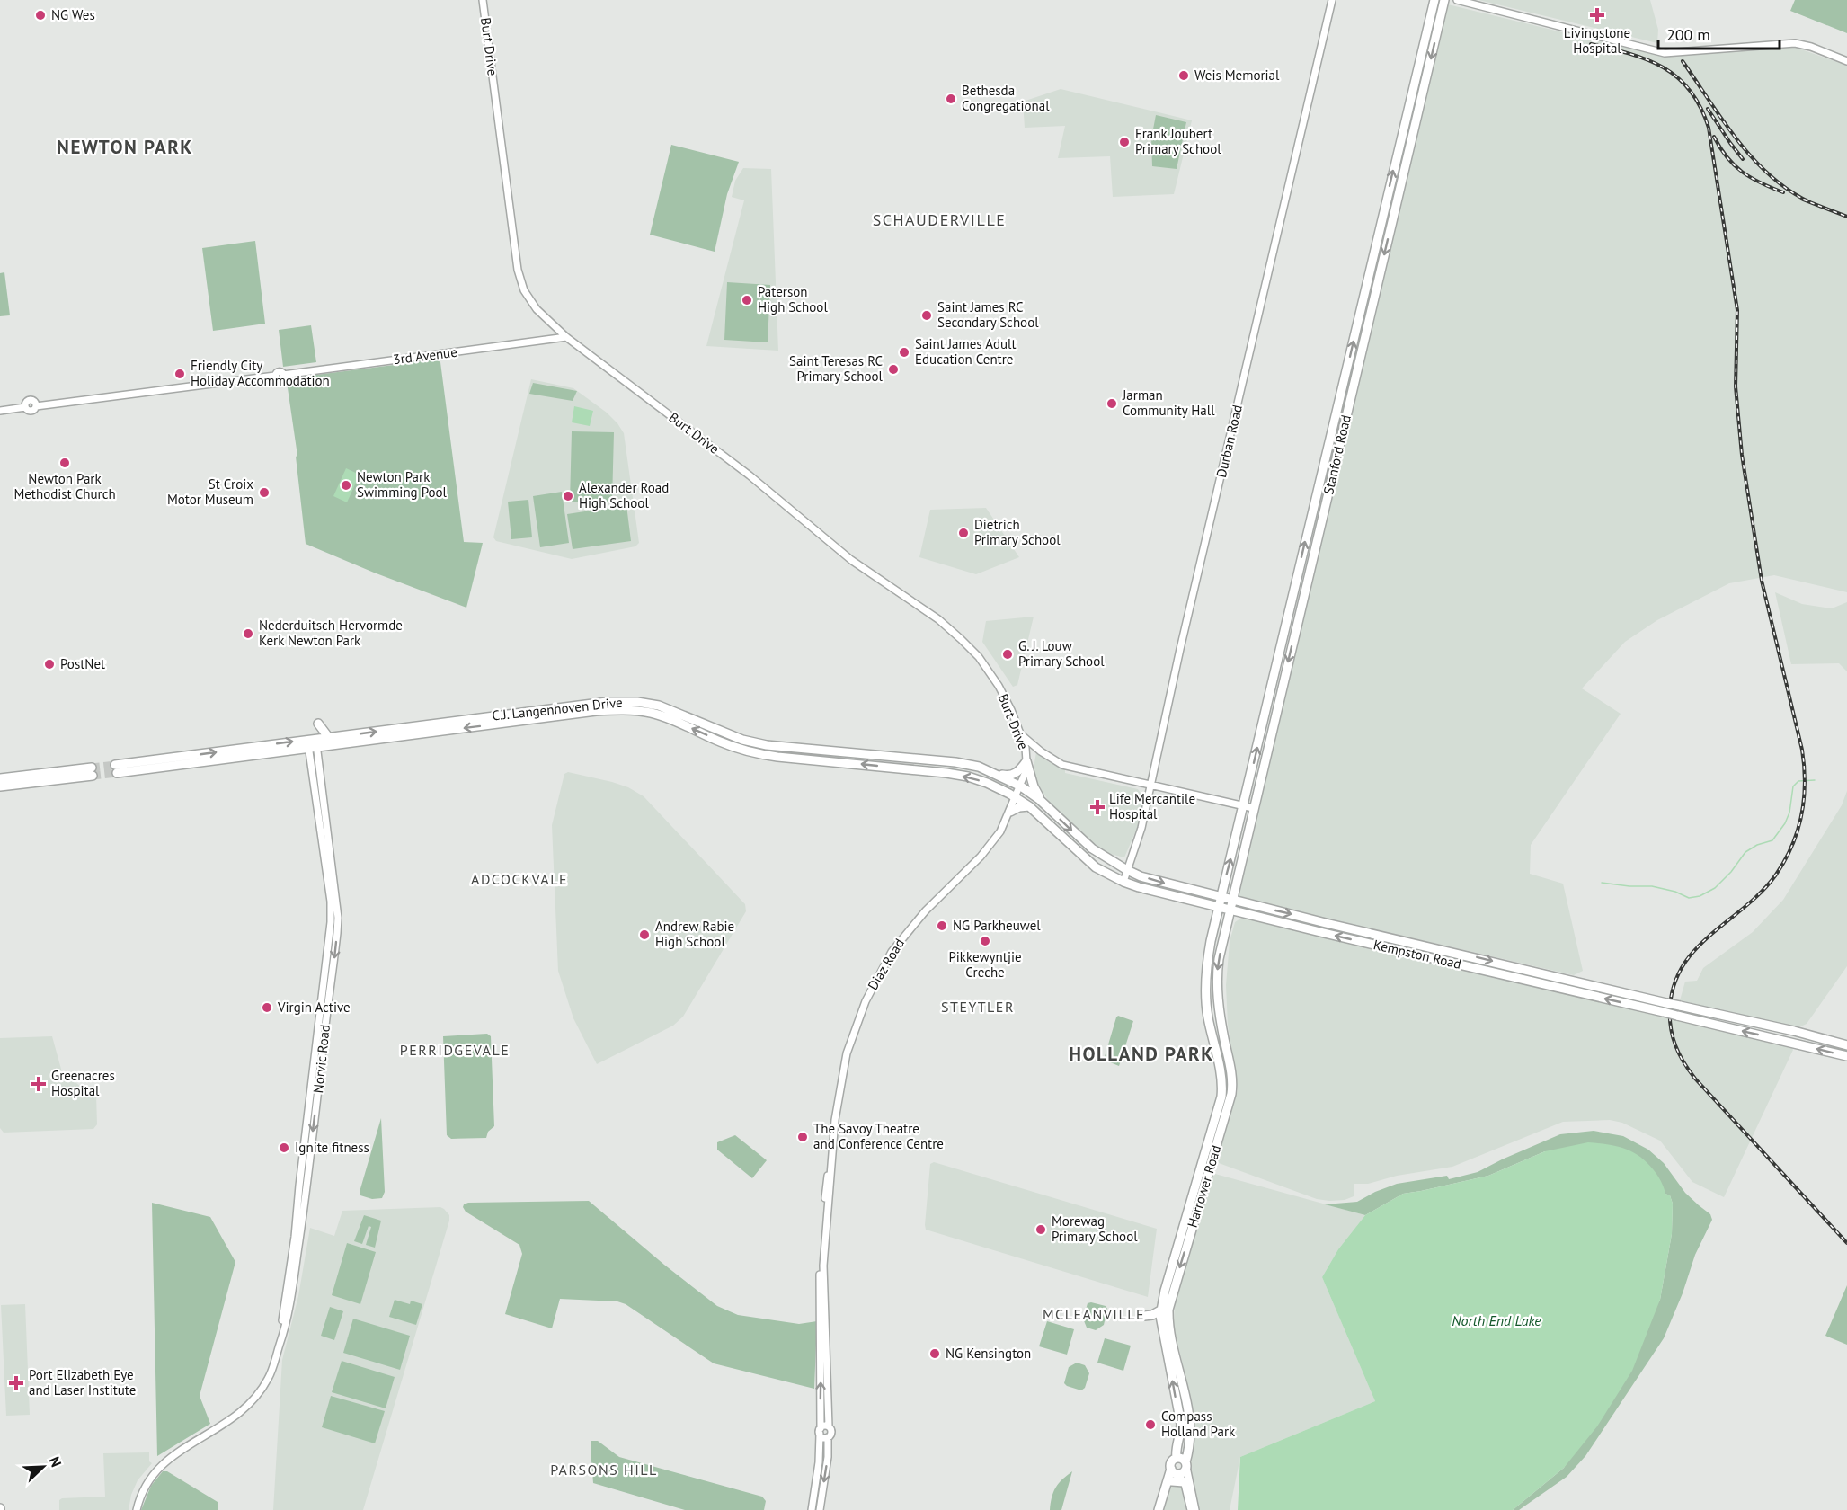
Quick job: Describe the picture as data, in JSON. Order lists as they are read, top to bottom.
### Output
{
  "streets": {
    "main road": [
      "Stanford Road",
      "C.J. Langenhoven Drive",
      "Kempston Road",
      "Harrower Road"
    ],
    "street": [
      "Burt Drive",
      "3rd Avenue",
      "Durban Road",
      "Diaz Road",
      "Norvic Road"
    ]
  },
  "crossings": [
    ["Burt Drive", "3rd Avenue"],
    ["Burt Drive", "C.J. Langenhoven Drive"],
    ["Burt Drive", "Kempston Road"],
    ["Burt Drive", "Diaz Road"],
    ["Durban Road", "Kempston Road"],
    ["Stanford Road", "Kempston Road"],
    ["Stanford Road", "Harrower Road"],
    ["C.J. Langenhoven Drive", "Kempston Road"],
    ["C.J. Langenhoven Drive", "Diaz Road"],
    ["C.J. Langenhoven Drive", "Norvic Road"],
    ["Kempston Road", "Diaz Road"],
    ["Kempston Road", "Harrower Road"]
  ],
  "districts": [
    "NEWTON PARK",
    "SCHAUDERVILLE",
    "ADCOCKVALE",
    "STEYTLER",
    "PERRIDGEVALE",
    "HOLLAND PARK",
    "MCLEANVILLE",
    "PARSONS HILL"
  ],
  "water": ["North End Lake"],
  "places": {
    "other": [
      "NG Wes",
      "Weis Memorial",
      "Bethesda Congregational",
      "Frank Joubert Primary School",
      "Paterson High School",
      "Saint James RC Secondary School",
      "Saint James Adult Education Centre",
      "Saint Teresas RC Primary School",
      "Friendly City Holiday Accommodation",
      "Jarman Community Hall",
      "Newton Park Methodist Church",
      "Newton Park Swimming Pool",
      "St Croix Motor Museum",
      "Alexander Road High School",
      "Dietrich Primary School",
      "Nederduitsch Hervormde Kerk Newton Park",
      "G. J. Louw Primary School",
      "PostNet",
      "NG Parkheuwel",
      "Andrew Rabie High School",
      "Pikkewyntjie Creche",
      "Virgin Active",
      "The Savoy Theatre and Conference Centre",
      "Ignite fitness",
      "Morewag Primary School",
      "NG Kensington",
      "Compass Holland Park"
    ],
    "health": [
      "Livingstone Hospital",
      "Life Mercantile Hospital",
      "Greenacres Hospital",
      "Port Elizabeth Eye and Laser Institute"
    ]
  },
  "scale_bar": "200 m",
  "north": "top right"
}
